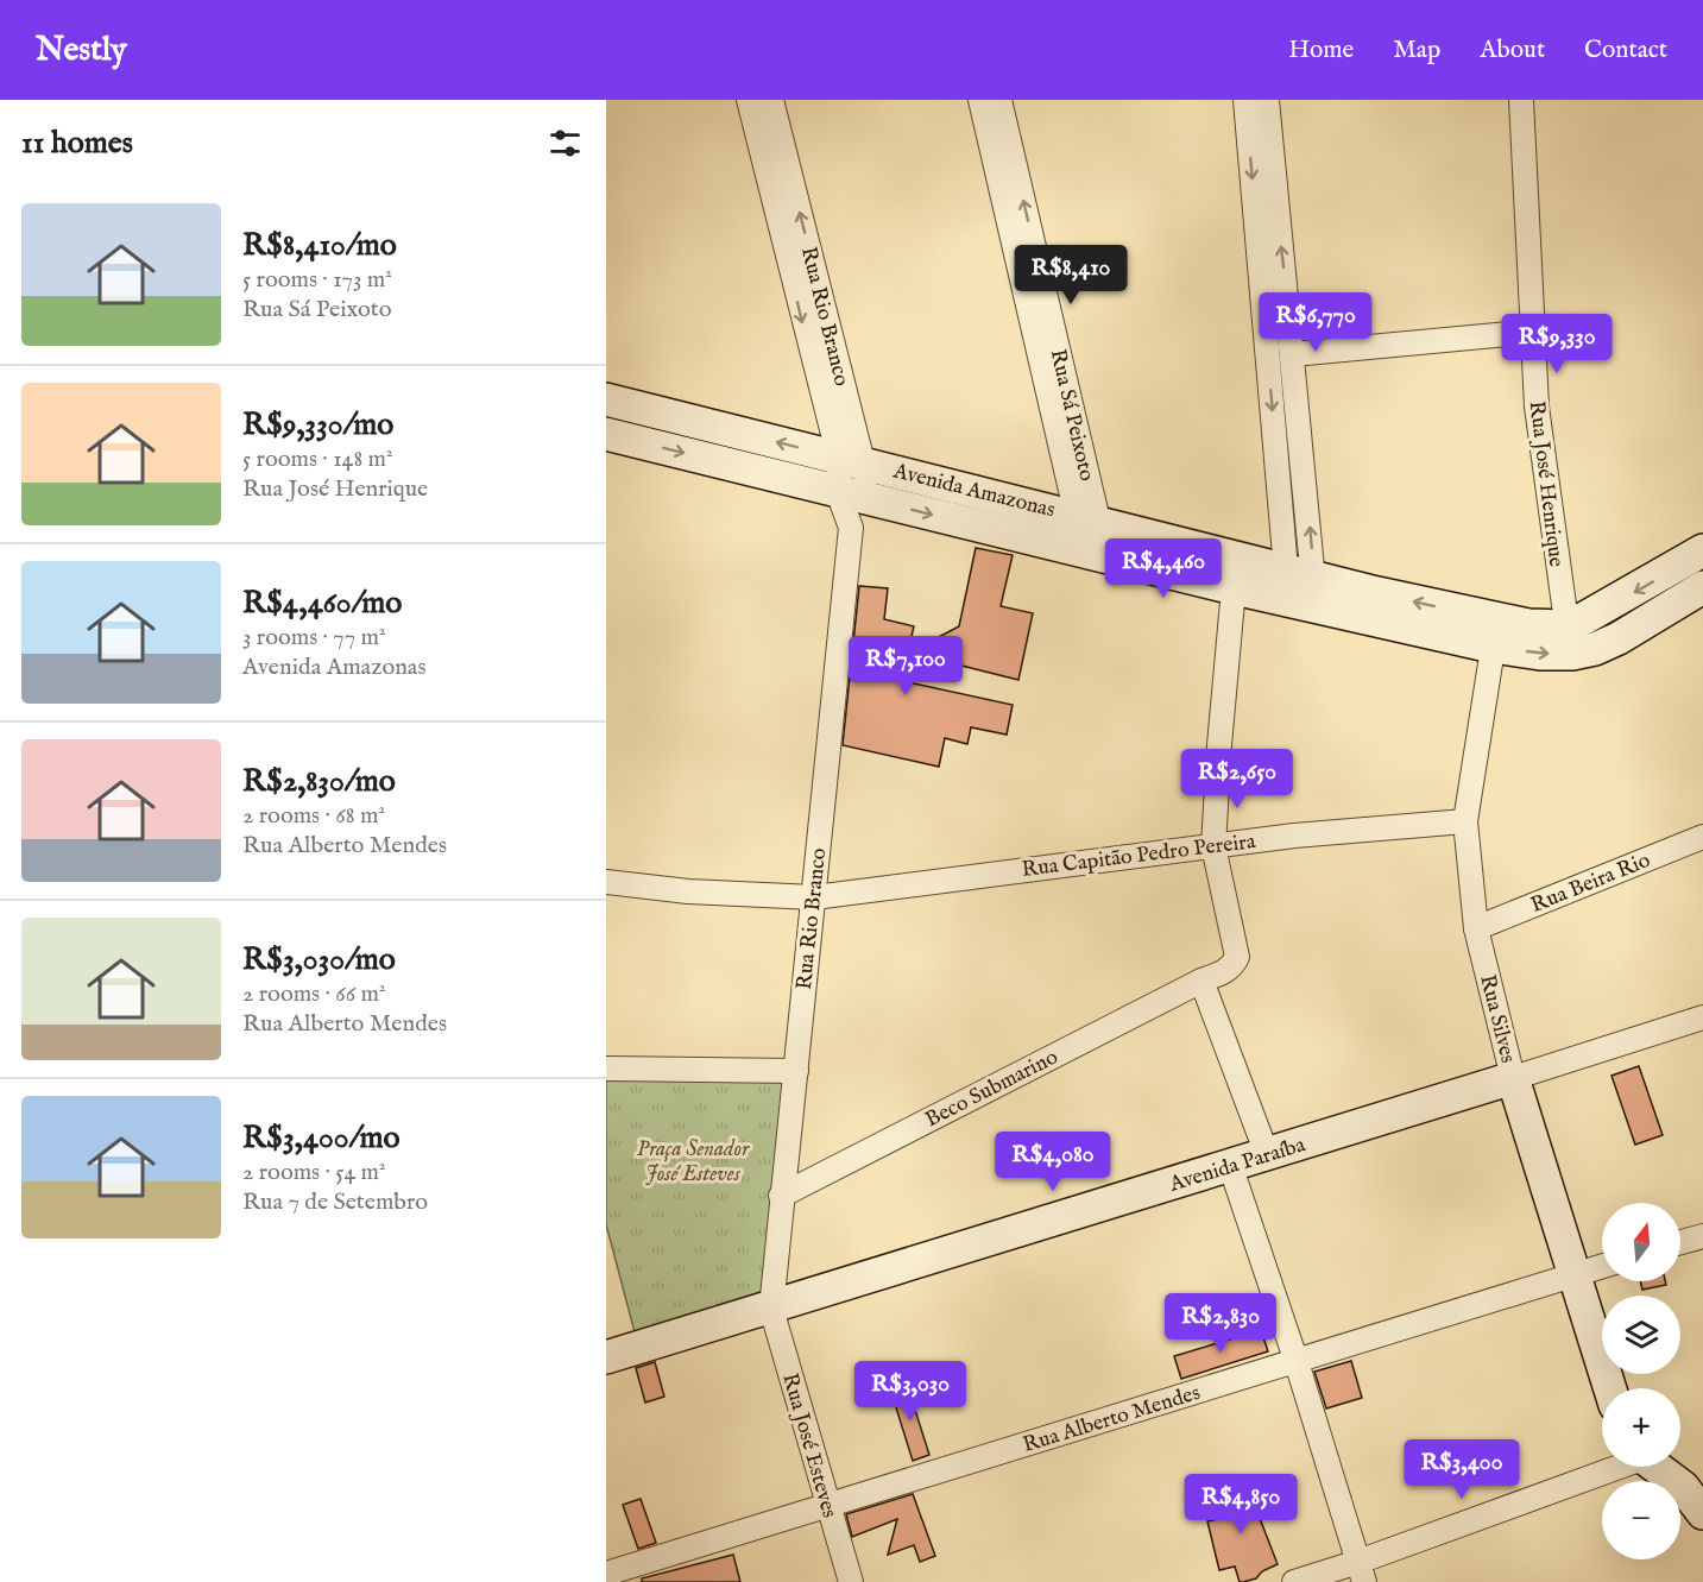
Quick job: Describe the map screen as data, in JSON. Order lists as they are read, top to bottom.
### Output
{
  "streets": {
    "street": [
      "Rua Rio Branco",
      "Rua Sá Peixoto",
      "Rua José Henrique",
      "Avenida Amazonas",
      "Rua Capitão Pedro Pereira",
      "Rua Beira Rio",
      "Rua Silves",
      "Beco Submarino",
      "Avenida Paraíba",
      "Rua Alberto Mendes",
      "Rua José Esteves"
    ]
  },
  "crossings": [
    ["Rua Rio Branco", "Avenida Amazonas"],
    ["Rua Rio Branco", "Rua Capitão Pedro Pereira"],
    ["Rua Rio Branco", "Beco Submarino"],
    ["Rua Rio Branco", "Avenida Paraíba"],
    ["Rua Rio Branco", "Rua José Esteves"],
    ["Rua Sá Peixoto", "Avenida Amazonas"],
    ["Rua José Henrique", "Avenida Amazonas"],
    ["Avenida Amazonas", "Rua Silves"],
    ["Avenida Amazonas", "Beco Submarino"],
    ["Rua Capitão Pedro Pereira", "Rua Silves"],
    ["Rua Capitão Pedro Pereira", "Beco Submarino"],
    ["Rua Beira Rio", "Rua Silves"],
    ["Rua Silves", "Avenida Paraíba"],
    ["Rua Silves", "Rua Alberto Mendes"],
    ["Avenida Paraíba", "Rua José Esteves"],
    ["Rua Alberto Mendes", "Rua José Esteves"]
  ],
  "parks": ["Praça Senador José Esteves"],
  "north": "top",
  "page": {
    "header": "Nestly",
    "nav": [
      "Home",
      "Map",
      "About",
      "Contact"
    ],
    "heading": "11 homes",
    "list": [
      {
        "name": "R$8,410/mo",
        "note": "5 rooms · 173 m² · Rua Sá Peixoto"
      },
      {
        "name": "R$9,330/mo",
        "note": "5 rooms · 148 m² · Rua José Henrique"
      },
      {
        "name": "R$4,460/mo",
        "note": "3 rooms · 77 m² · Avenida Amazonas"
      },
      {
        "name": "R$2,830/mo",
        "note": "2 rooms · 68 m² · Rua Alberto Mendes"
      },
      {
        "name": "R$3,030/mo",
        "note": "2 rooms · 66 m² · Rua Alberto Mendes"
      },
      {
        "name": "R$3,400/mo",
        "note": "2 rooms · 54 m² · Rua 7 de Setembro"
      }
    ],
    "price": [
      "R$8,410",
      "R$6,770",
      "R$9,330",
      "R$4,460",
      "R$7,100",
      "R$2,650",
      "R$4,080",
      "R$2,830",
      "R$3,030",
      "R$3,400",
      "R$4,850"
    ],
    "map_buttons": ["+", "−"]
  }
}
